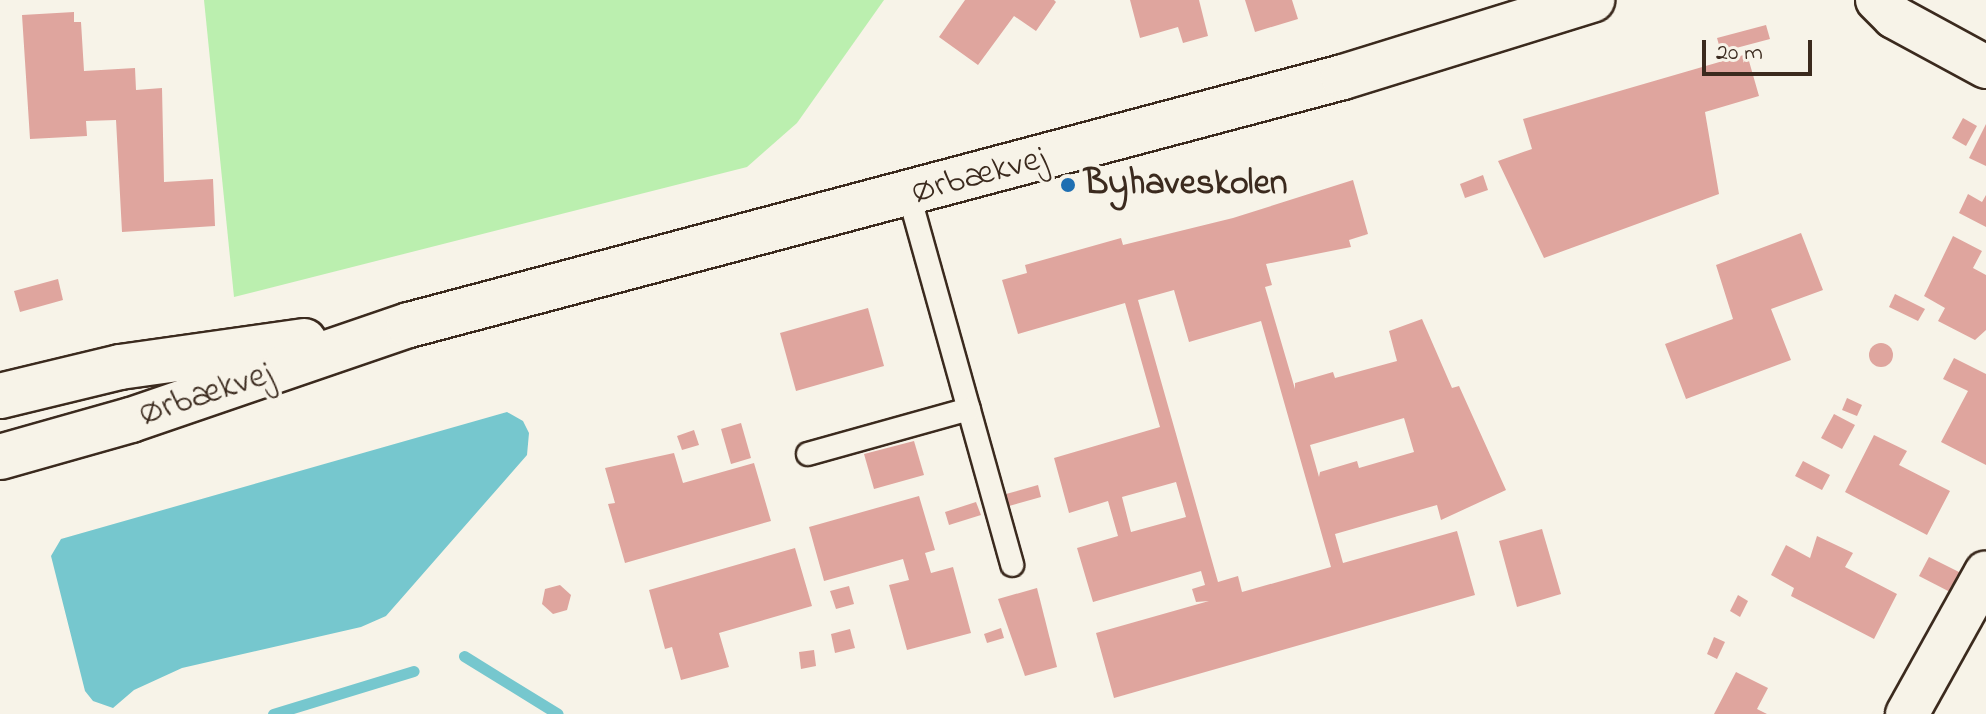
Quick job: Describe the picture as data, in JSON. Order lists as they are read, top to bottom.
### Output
{
  "streets": {
    "street": ["Ørbækvej"]
  },
  "places": ["Byhaveskolen"],
  "scale_bar": "20 m"
}
